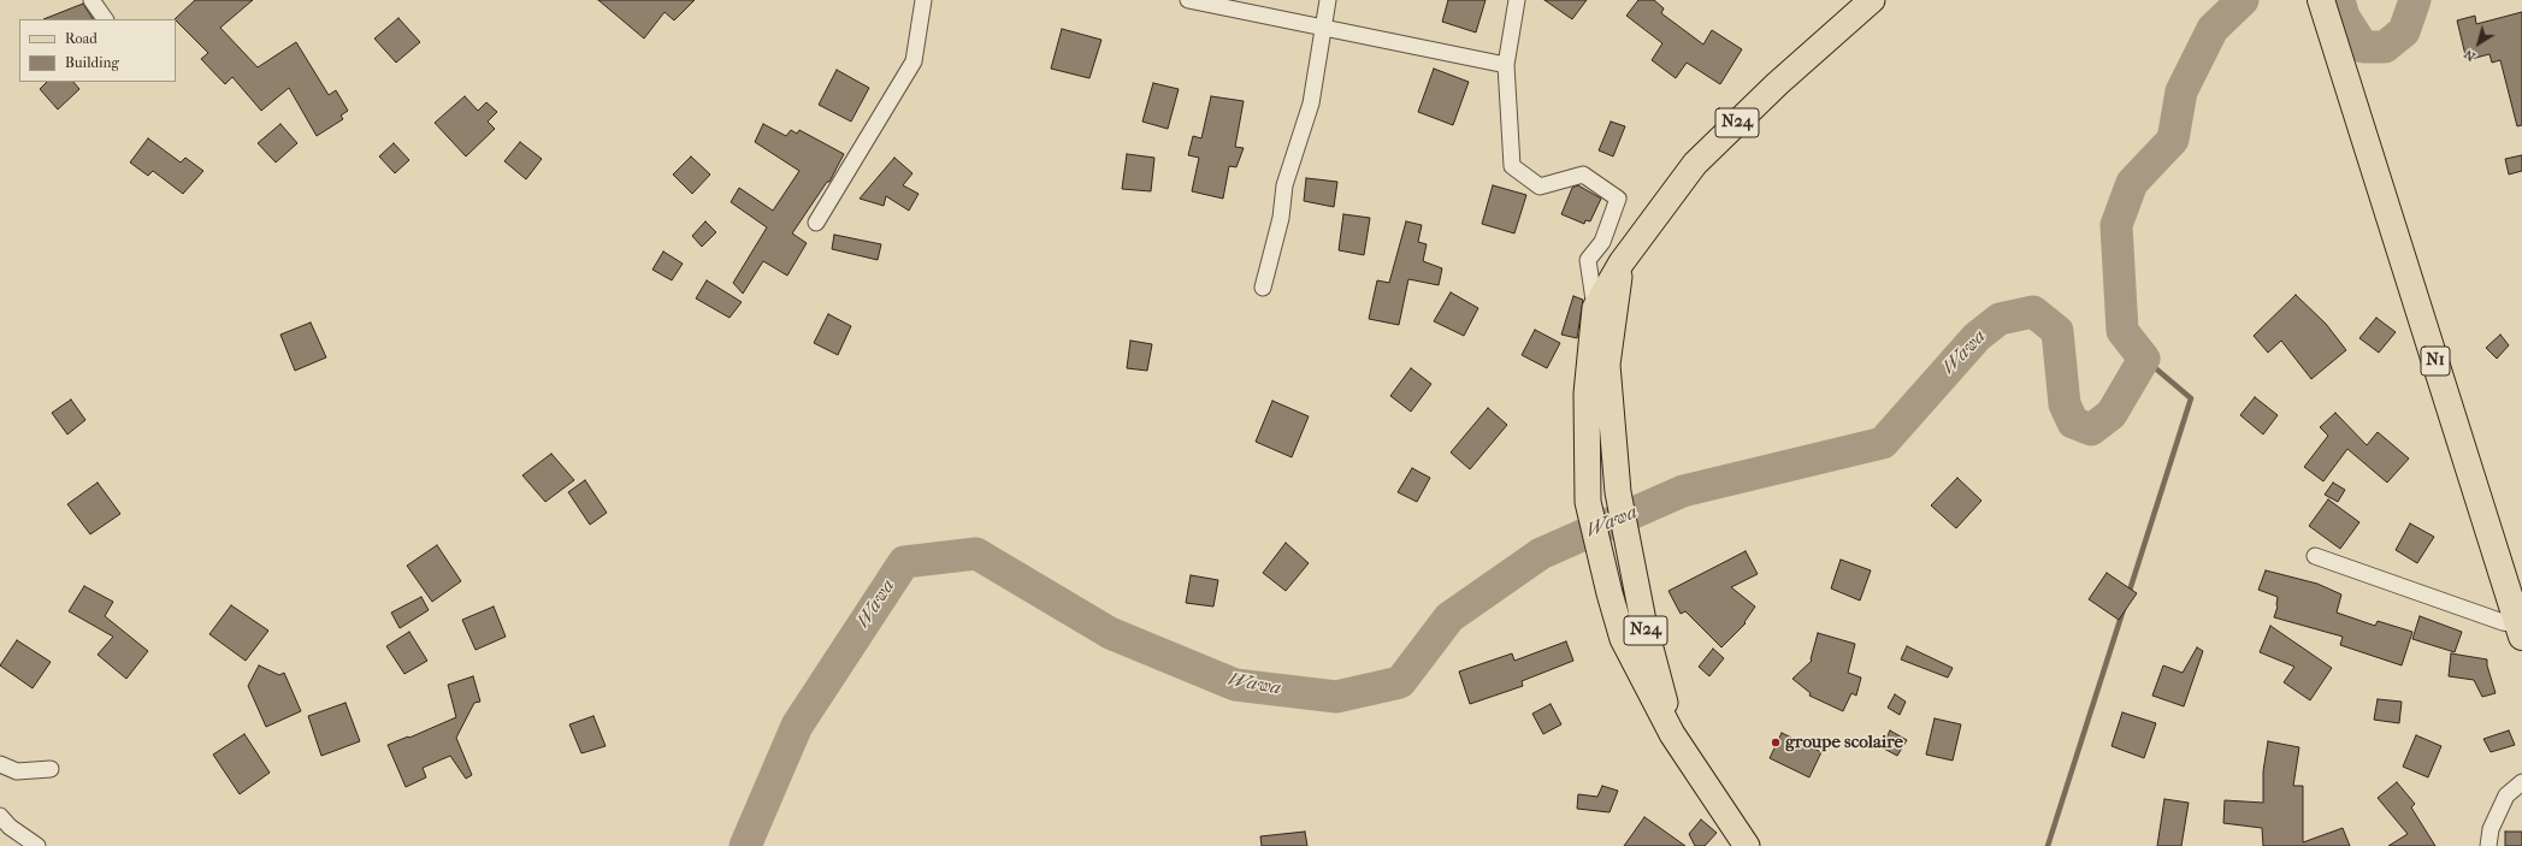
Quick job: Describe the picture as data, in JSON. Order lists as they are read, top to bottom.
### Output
{
  "streets": {
    "highway": ["N1"],
    "main road": ["N24"]
  },
  "water": ["Wawa"],
  "places": ["groupe scolaire"],
  "legend": ["Road", "Building"],
  "north": "bottom left"
}
